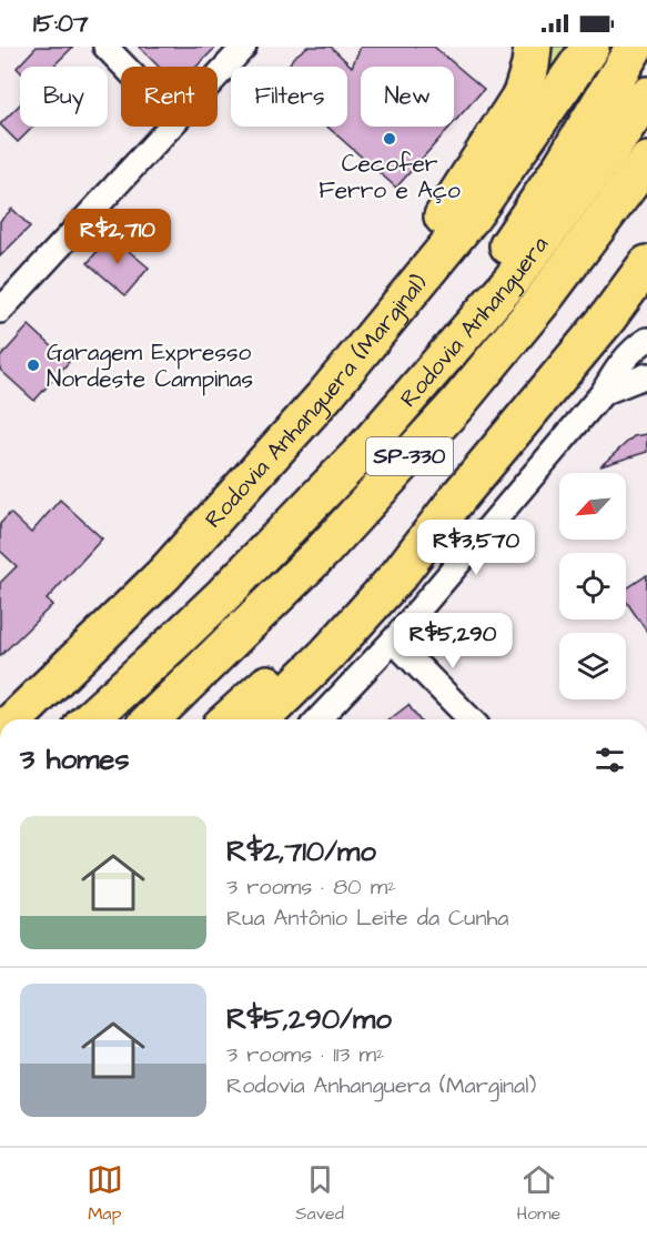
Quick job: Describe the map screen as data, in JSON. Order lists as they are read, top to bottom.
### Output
{
  "streets": {
    "highway": ["Rodovia Anhanguera", "Rodovia Anhanguera (Marginal)", "SP-330"]
  },
  "places": ["Cecofer Ferro e Aço", "Garagem Expresso Nordeste Campinas"],
  "north": "bottom left",
  "page": {
    "status": "15:07",
    "chip": [
      "Buy",
      "Rent",
      "Filters",
      "New"
    ],
    "price": ["R$2,710", "R$3,570", "R$5,290"],
    "heading": "3 homes",
    "list": [
      {
        "name": "R$2,710/mo",
        "note": "3 rooms · 80 m² · Rua Antônio Leite da Cunha"
      },
      {
        "name": "R$5,290/mo",
        "note": "3 rooms · 113 m² · Rodovia Anhanguera (Marginal)"
      }
    ],
    "tabs": ["Map", "Saved", "Home"]
  }
}
